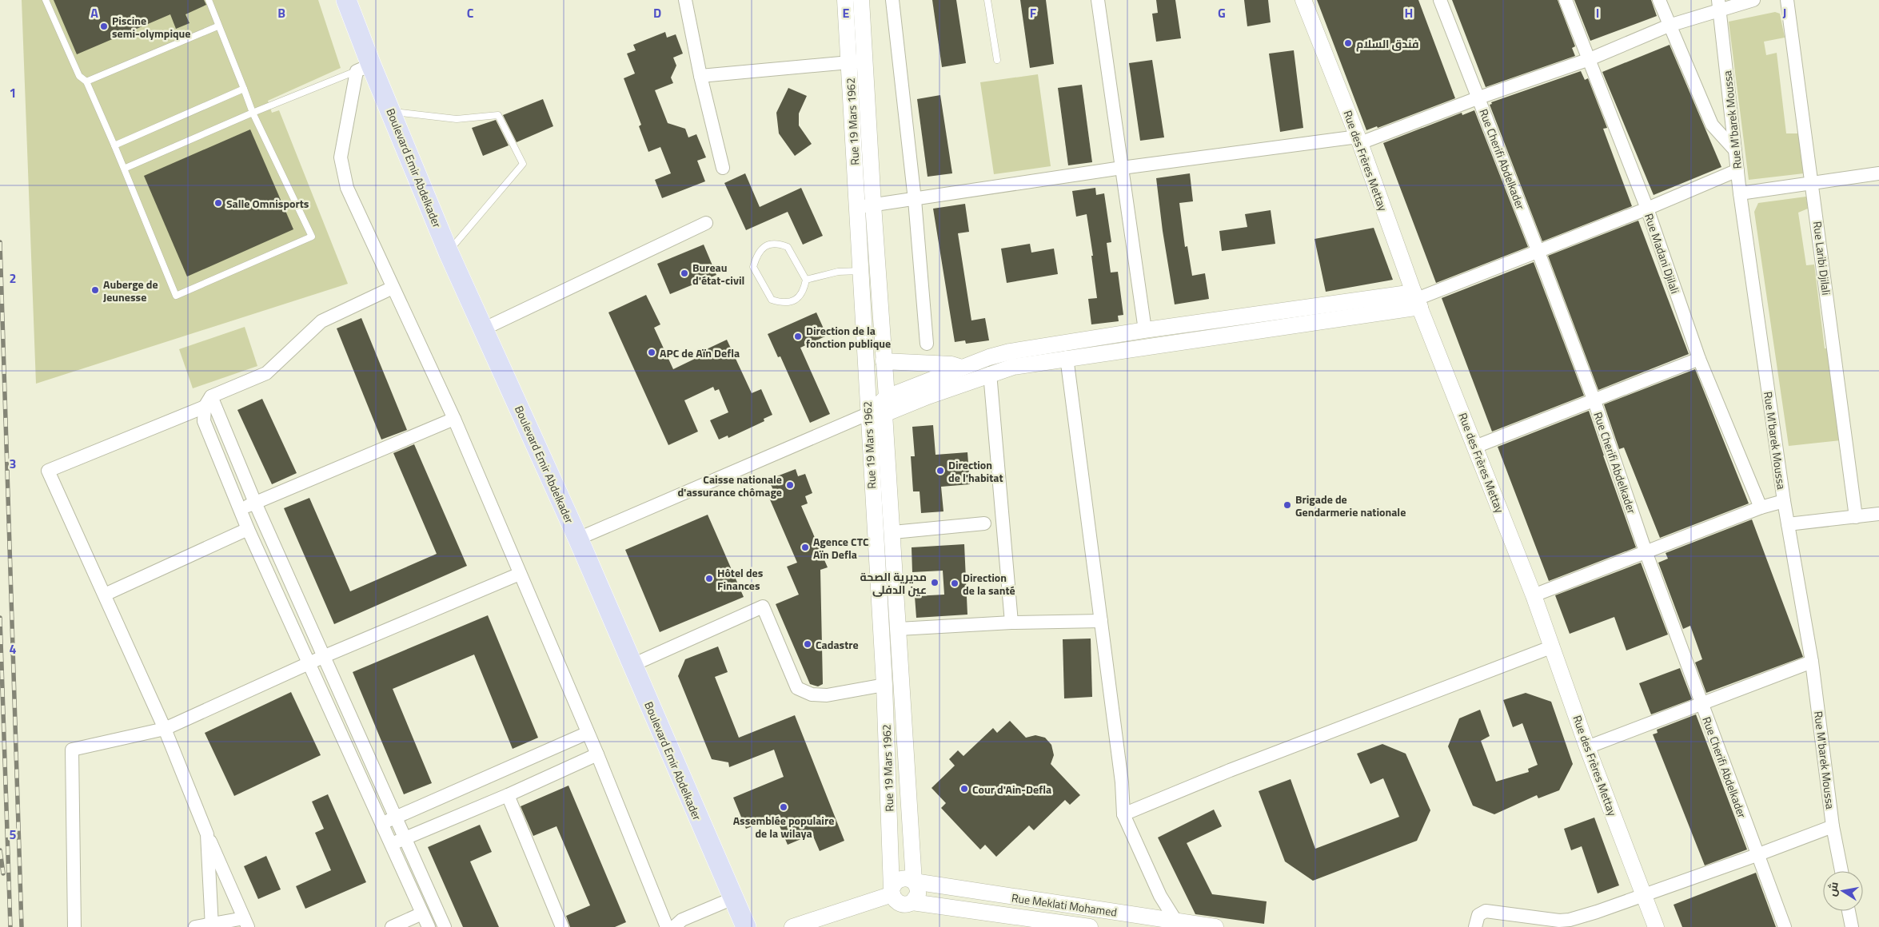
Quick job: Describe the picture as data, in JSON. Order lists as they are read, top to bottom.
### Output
{
  "streets": {
    "main road": ["Boulevard Emir Abdelkader"],
    "street": [
      "Rue M'barek Moussa",
      "Rue 19 Mars 1962",
      "Rue Cherifi Abdelkader",
      "Rue des Frères Mettay",
      "Rue Madani Djilali",
      "Rue Laribi Djilali",
      "Rue Meklati Mohamed"
    ]
  },
  "crossings": [
    ["Rue 19 Mars 1962", "Rue Meklati Mohamed"]
  ],
  "places": [
    "Piscine semi-olympique",
    "فندق السلام",
    "Salle Omnisports",
    "Bureau d'état-civil",
    "Auberge de Jeunesse",
    "Direction de la fonction publique",
    "APC de Aïn Defla",
    "Direction de l'habitat",
    "Caisse nationale d'assurance chômage",
    "Brigade de Gendarmerie nationale",
    "Agence CTC Aïn Defla",
    "Hôtel des Finances",
    "مديرية الصحة عين الدفلى",
    "Direction de la santé",
    "Cadastre",
    "Cour d'Ain-Defla",
    "Assemblée populaire de la wilaya"
  ],
  "north": "left",
  "grid": {
    "columns": [
      "A",
      "B",
      "C",
      "D",
      "E",
      "F",
      "G",
      "H",
      "I",
      "J"
    ],
    "rows": [
      "1",
      "2",
      "3",
      "4",
      "5"
    ]
  }
}
